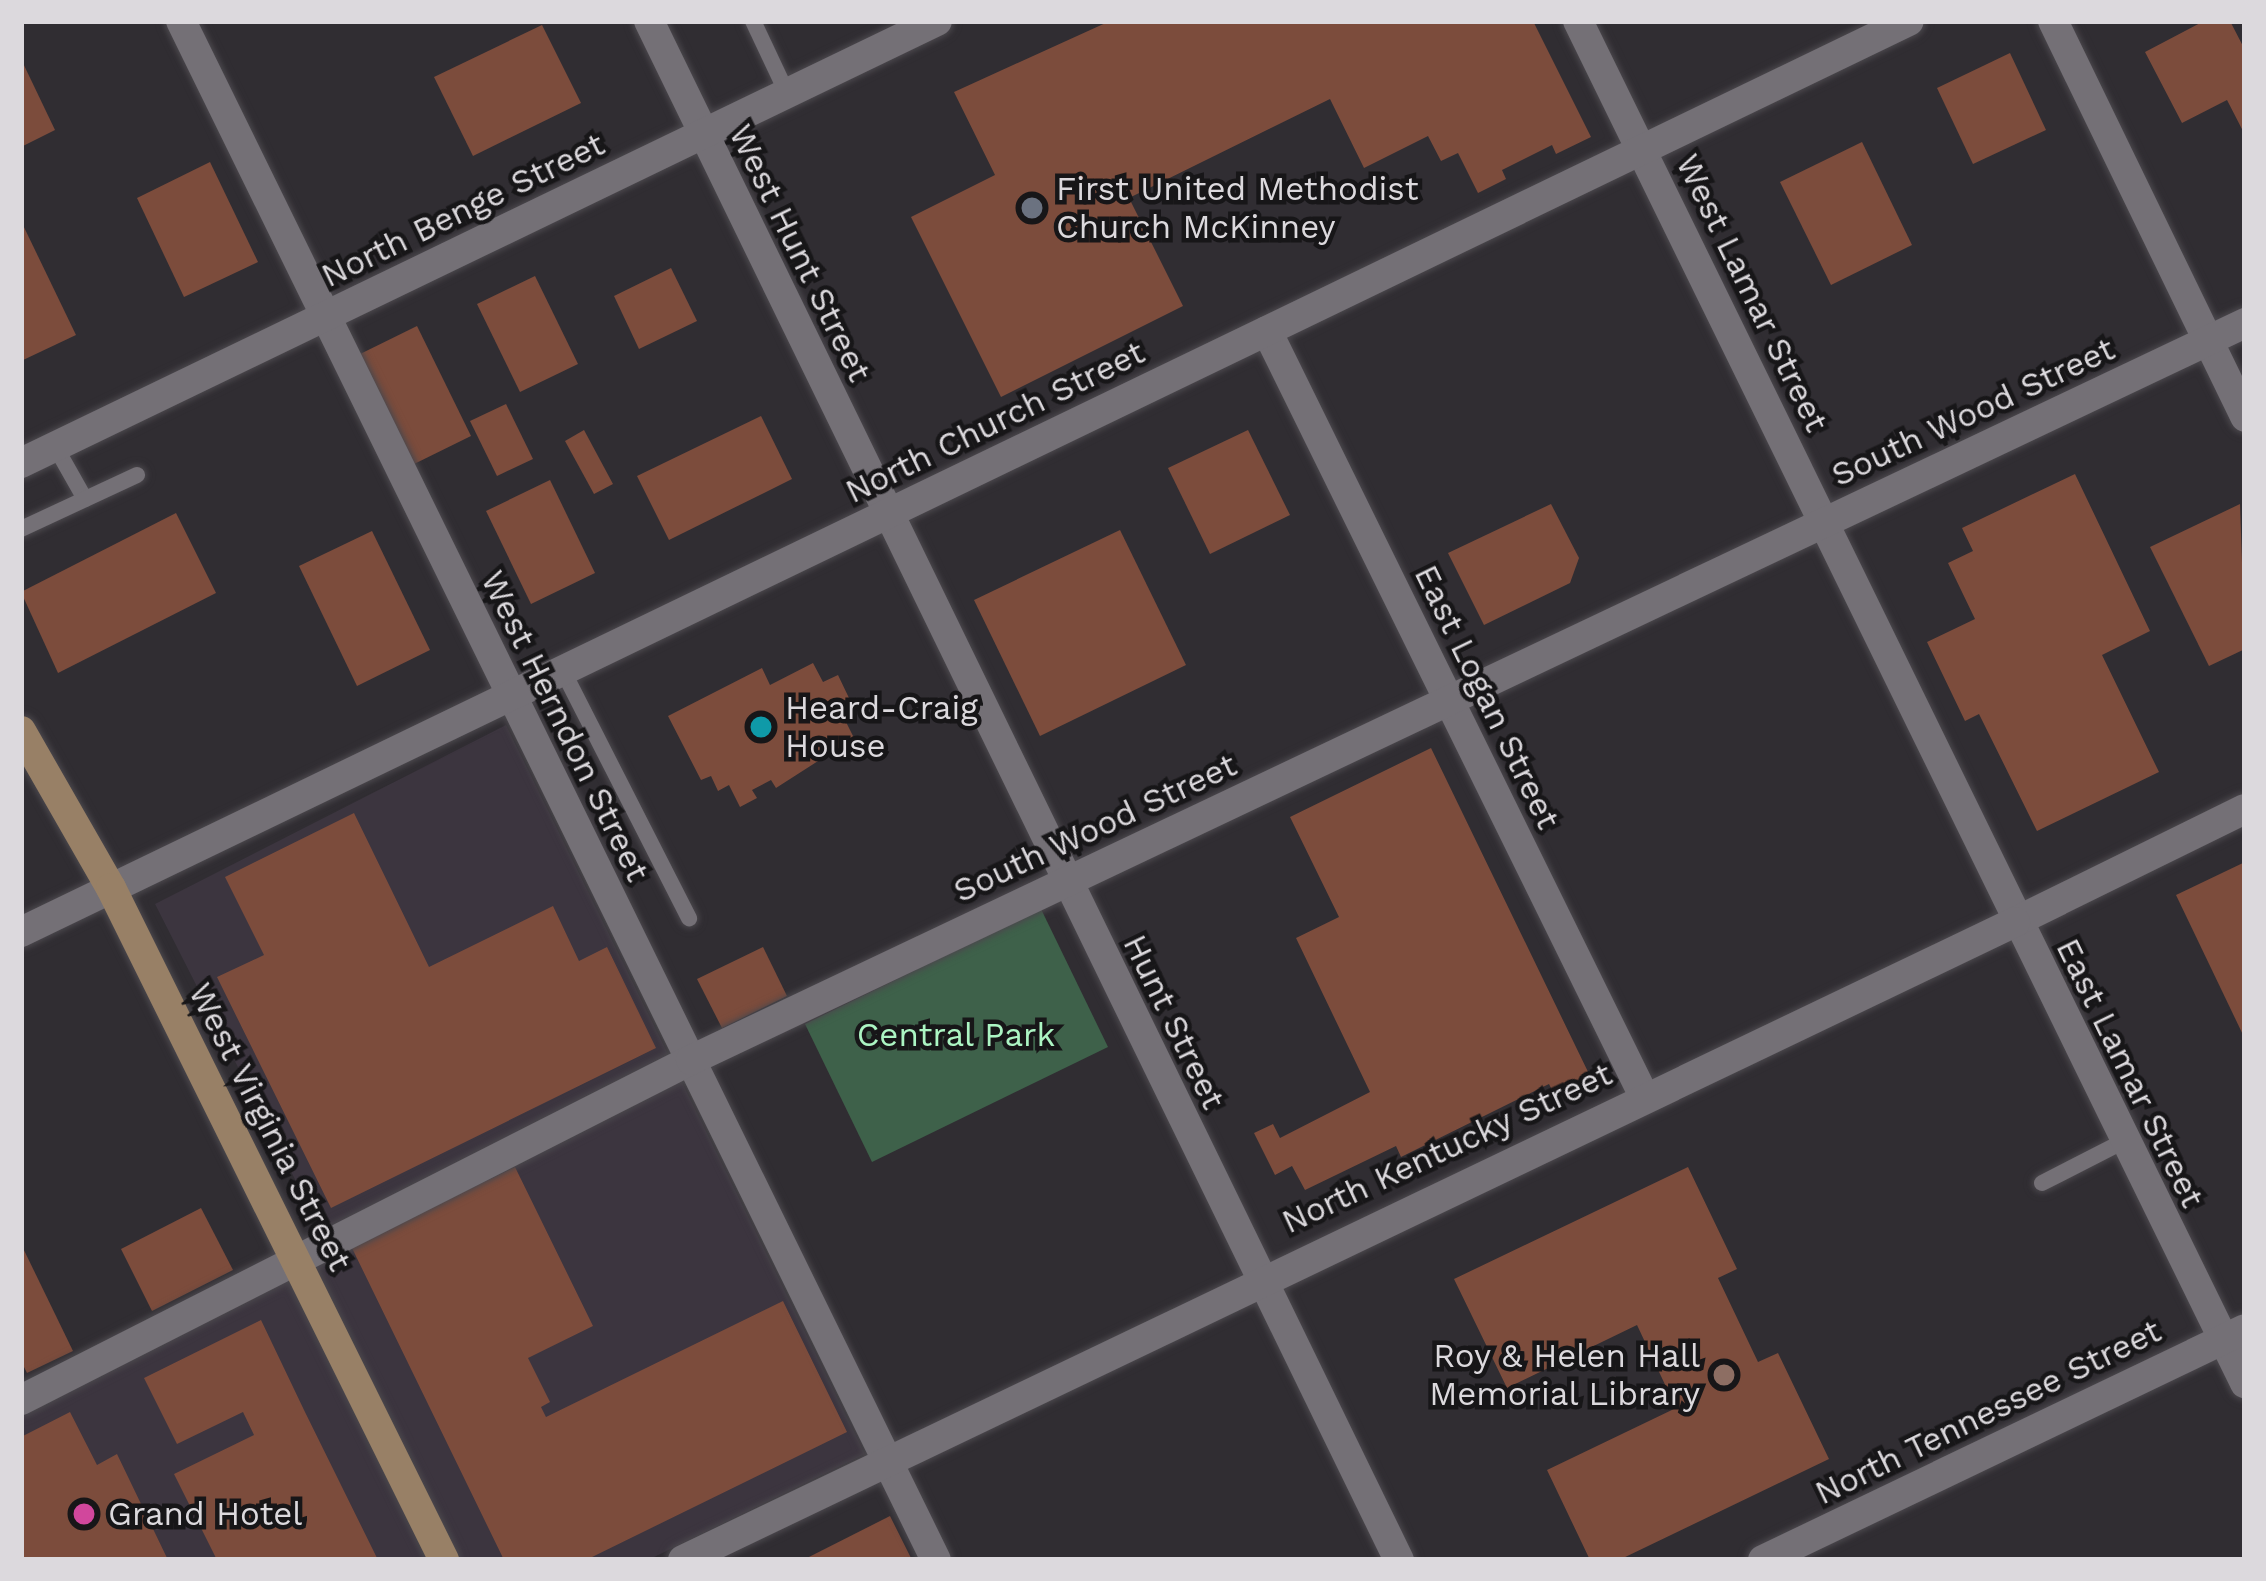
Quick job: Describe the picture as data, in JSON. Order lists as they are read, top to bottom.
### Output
{
  "streets": {
    "main road": ["West Virginia Street"],
    "street": [
      "North Benge Street",
      "West Hunt Street",
      "West Lamar Street",
      "South Wood Street",
      "North Church Street",
      "East Logan Street",
      "West Herndon Street",
      "Hunt Street",
      "East Lamar Street",
      "North Kentucky Street",
      "North Tennessee Street"
    ]
  },
  "crossings": [
    ["North Benge Street", "West Hunt Street"],
    ["North Benge Street", "West Herndon Street"],
    ["West Hunt Street", "North Church Street"],
    ["West Hunt Street", "Hunt Street"],
    ["West Lamar Street", "South Wood Street"],
    ["West Lamar Street", "North Church Street"],
    ["West Lamar Street", "East Lamar Street"],
    ["West Lamar Street", "North Kentucky Street"],
    ["South Wood Street", "East Logan Street"],
    ["South Wood Street", "West Herndon Street"],
    ["South Wood Street", "Hunt Street"],
    ["South Wood Street", "West Virginia Street"],
    ["North Church Street", "East Logan Street"],
    ["North Church Street", "West Herndon Street"],
    ["North Church Street", "Hunt Street"],
    ["North Church Street", "West Virginia Street"],
    ["East Logan Street", "North Kentucky Street"],
    ["West Herndon Street", "North Kentucky Street"],
    ["Hunt Street", "North Kentucky Street"],
    ["East Lamar Street", "North Kentucky Street"],
    ["East Lamar Street", "North Tennessee Street"]
  ],
  "parks": ["Central Park"],
  "places": [
    "First United Methodist Church McKinney",
    "Heard-Craig House",
    "Roy & Helen Hall Memorial Library",
    "Grand Hotel"
  ]
}
